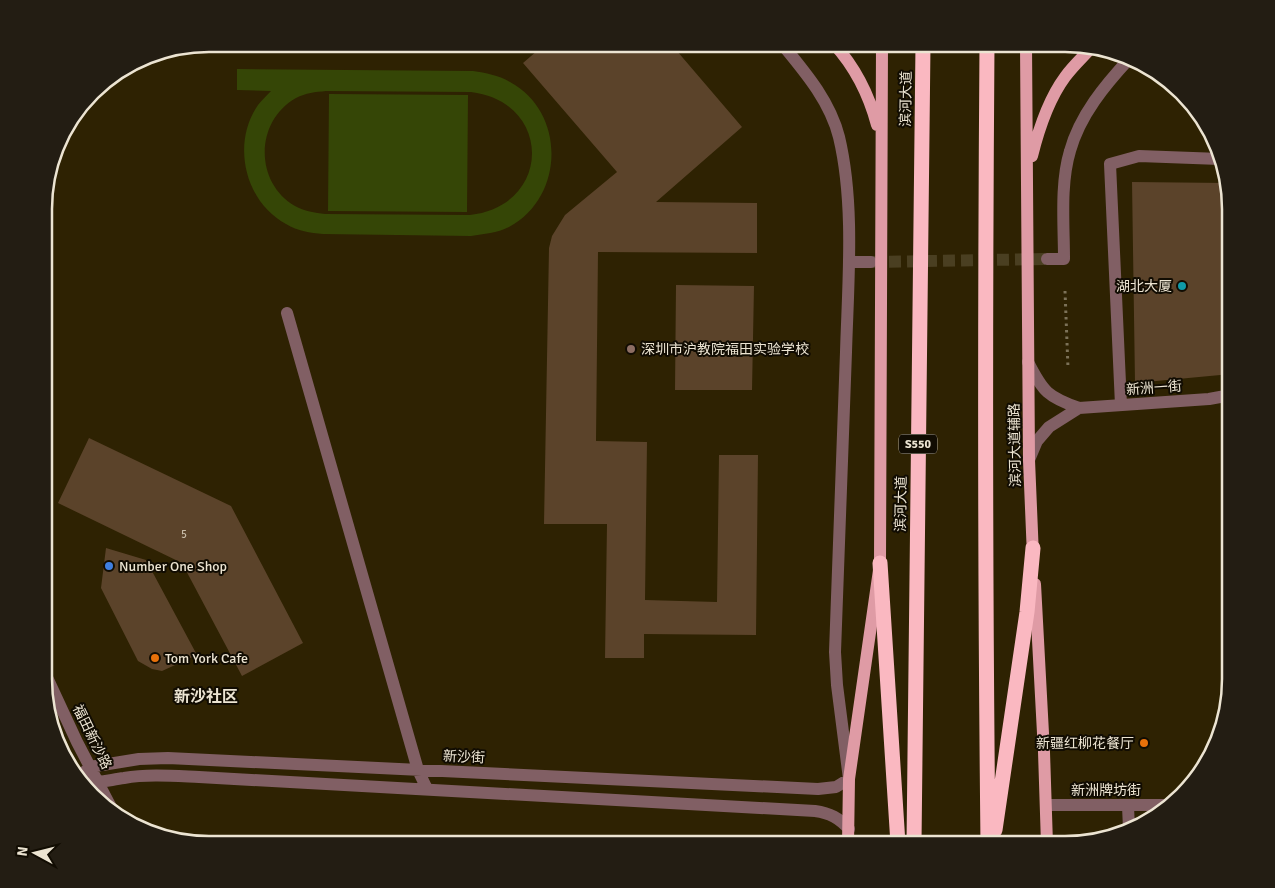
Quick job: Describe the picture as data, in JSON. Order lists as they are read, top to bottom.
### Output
{
  "streets": {
    "highway": ["滨河大道", "S550"],
    "main road": ["滨河大道辅路"],
    "street": [
      "新洲一街",
      "福田新沙路",
      "新沙街",
      "新洲牌坊街"
    ]
  },
  "crossings": [
    ["滨河大道辅路", "新洲牌坊街"],
    ["福田新沙路", "新沙街"]
  ],
  "districts": ["新沙社区"],
  "places": [
    "湖北大厦",
    "深圳市沪教院福田实验学校",
    "Number One Shop",
    "Tom York Cafe",
    "新疆红柳花餐厅"
  ],
  "house_numbers": ["5"],
  "north": "left"
}
